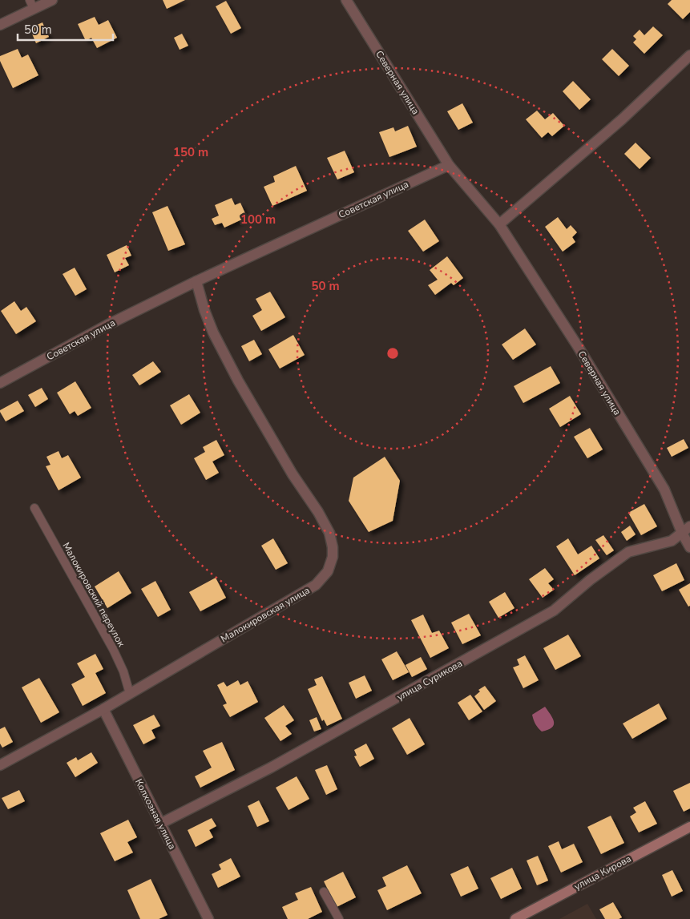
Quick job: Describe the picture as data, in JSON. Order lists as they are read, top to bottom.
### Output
{
  "streets": {
    "street": [
      "Северная улица",
      "Советская улица",
      "Малокировская улица",
      "улица Сурикова",
      "Колхозная улица",
      "улица Кирова"
    ],
    "lane": ["Малокировский переулок"]
  },
  "crossings": [
    ["Северная улица", "Советская улица"],
    ["Северная улица", "улица Сурикова"],
    ["Советская улица", "Малокировская улица"],
    ["Малокировский переулок", "Малокировская улица"],
    ["Малокировская улица", "Колхозная улица"],
    ["улица Сурикова", "Колхозная улица"]
  ],
  "scale_bar": "50 m",
  "rings": ["150 m", "100 m", "50 m"]
}
